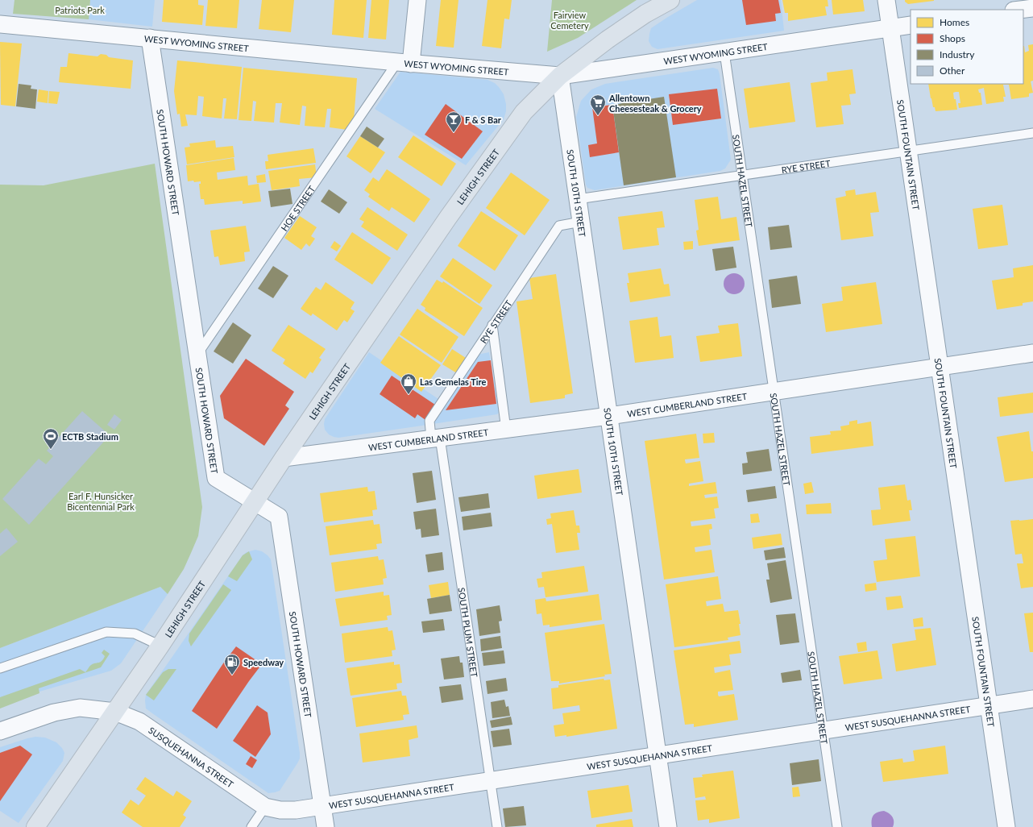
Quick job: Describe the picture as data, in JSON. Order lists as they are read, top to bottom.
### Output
{
  "streets": {
    "main road": ["LEHIGH STREET"],
    "street": [
      "WEST WYOMING STREET",
      "SOUTH FOUNTAIN STREET",
      "SOUTH HOWARD STREET",
      "SOUTH 10TH STREET",
      "WEST CUMBERLAND STREET",
      "WEST SUSQUEHANNA STREET",
      "SUSQUEHANNA STREET"
    ],
    "lane": [
      "RYE STREET",
      "SOUTH HAZEL STREET",
      "HOE STREET",
      "SOUTH PLUM STREET"
    ]
  },
  "crossings": [
    ["WEST WYOMING STREET", "SOUTH FOUNTAIN STREET"],
    ["WEST WYOMING STREET", "SOUTH HOWARD STREET"],
    ["WEST WYOMING STREET", "LEHIGH STREET"],
    ["WEST WYOMING STREET", "SOUTH HAZEL STREET"],
    ["WEST WYOMING STREET", "SOUTH 10TH STREET"],
    ["WEST WYOMING STREET", "HOE STREET"],
    ["SOUTH FOUNTAIN STREET", "RYE STREET"],
    ["SOUTH FOUNTAIN STREET", "WEST CUMBERLAND STREET"],
    ["SOUTH FOUNTAIN STREET", "WEST SUSQUEHANNA STREET"],
    ["SOUTH HOWARD STREET", "LEHIGH STREET"],
    ["SOUTH HOWARD STREET", "HOE STREET"],
    ["SOUTH HOWARD STREET", "WEST SUSQUEHANNA STREET"],
    ["RYE STREET", "SOUTH HAZEL STREET"],
    ["RYE STREET", "SOUTH 10TH STREET"],
    ["RYE STREET", "WEST CUMBERLAND STREET"],
    ["RYE STREET", "SOUTH PLUM STREET"],
    ["LEHIGH STREET", "SOUTH 10TH STREET"],
    ["LEHIGH STREET", "WEST CUMBERLAND STREET"],
    ["LEHIGH STREET", "SUSQUEHANNA STREET"],
    ["SOUTH HAZEL STREET", "WEST CUMBERLAND STREET"],
    ["SOUTH HAZEL STREET", "WEST SUSQUEHANNA STREET"],
    ["SOUTH 10TH STREET", "WEST CUMBERLAND STREET"],
    ["SOUTH 10TH STREET", "WEST SUSQUEHANNA STREET"],
    ["WEST CUMBERLAND STREET", "SOUTH PLUM STREET"],
    ["SOUTH PLUM STREET", "WEST SUSQUEHANNA STREET"],
    ["WEST SUSQUEHANNA STREET", "SUSQUEHANNA STREET"]
  ],
  "parks": ["Patriots Park", "Fairview Cemetery", "Earl F. Hunsicker Bicentennial Park"],
  "places": {
    "supermarket": ["Allentown Cheesesteak & Grocery"],
    "bar": ["F & S Bar"],
    "shop": ["Las Gemelas Tire"],
    "sports": ["ECTB Stadium"],
    "fuel station": ["Speedway"]
  },
  "legend": [
    "Homes",
    "Shops",
    "Industry",
    "Other"
  ]
}
